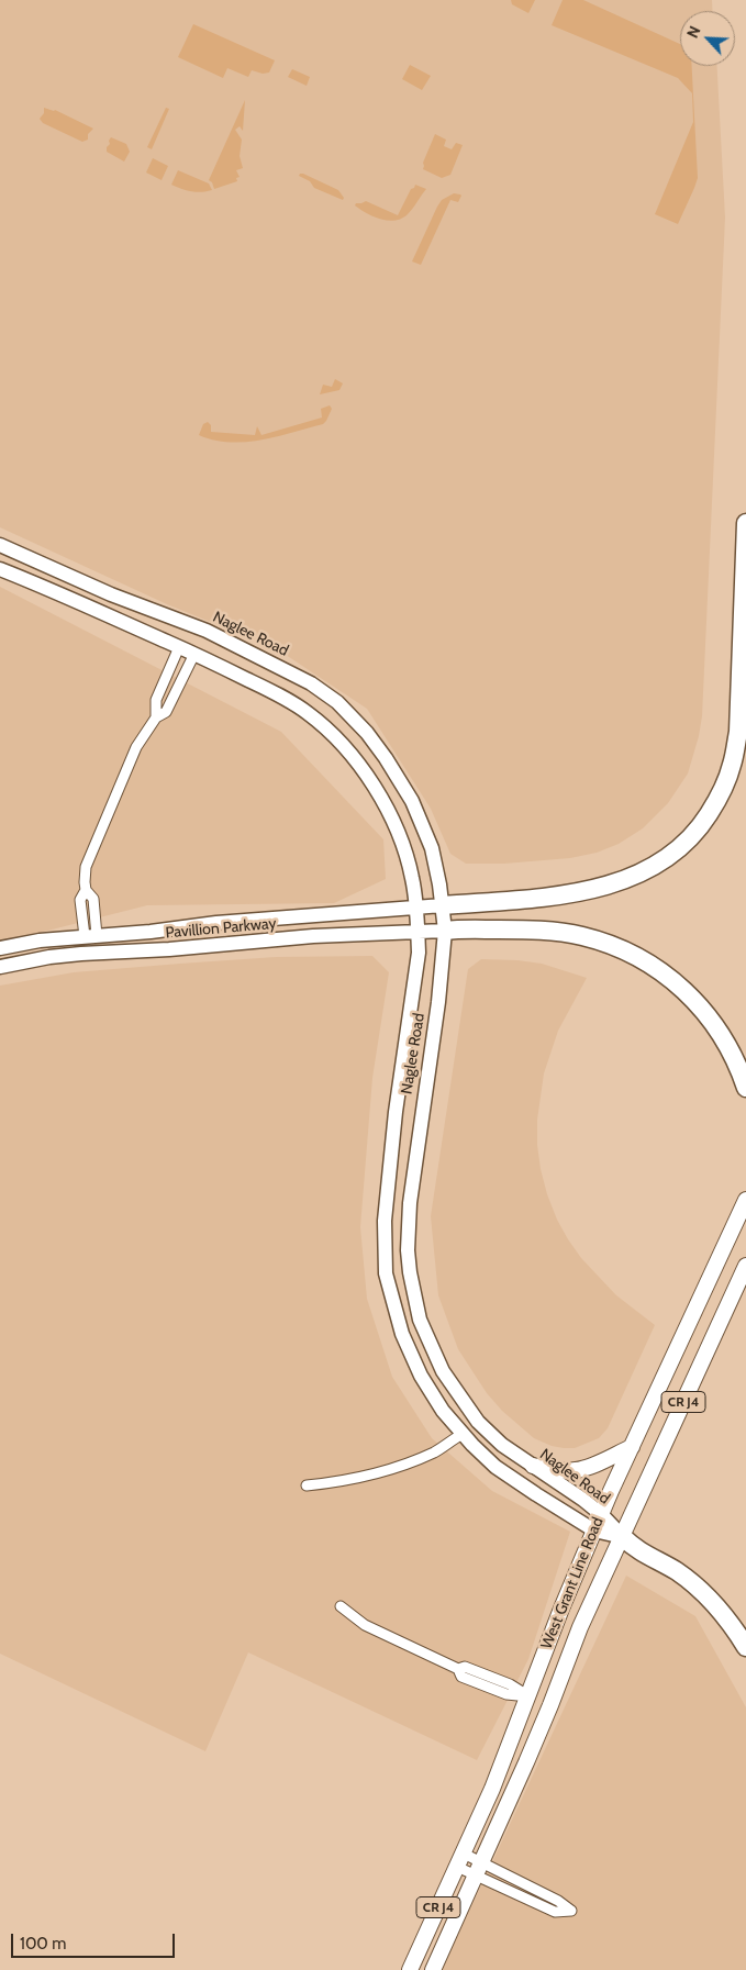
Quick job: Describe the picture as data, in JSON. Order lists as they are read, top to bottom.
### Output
{
  "streets": {
    "main road": [
      "Naglee Road",
      "Pavillion Parkway",
      "CR J4",
      "West Grant Line Road"
    ]
  },
  "crossings": [
    ["Naglee Road", "Pavillion Parkway"],
    ["Naglee Road", "West Grant Line Road"]
  ],
  "scale_bar": "100 m",
  "north": "top left"
}
